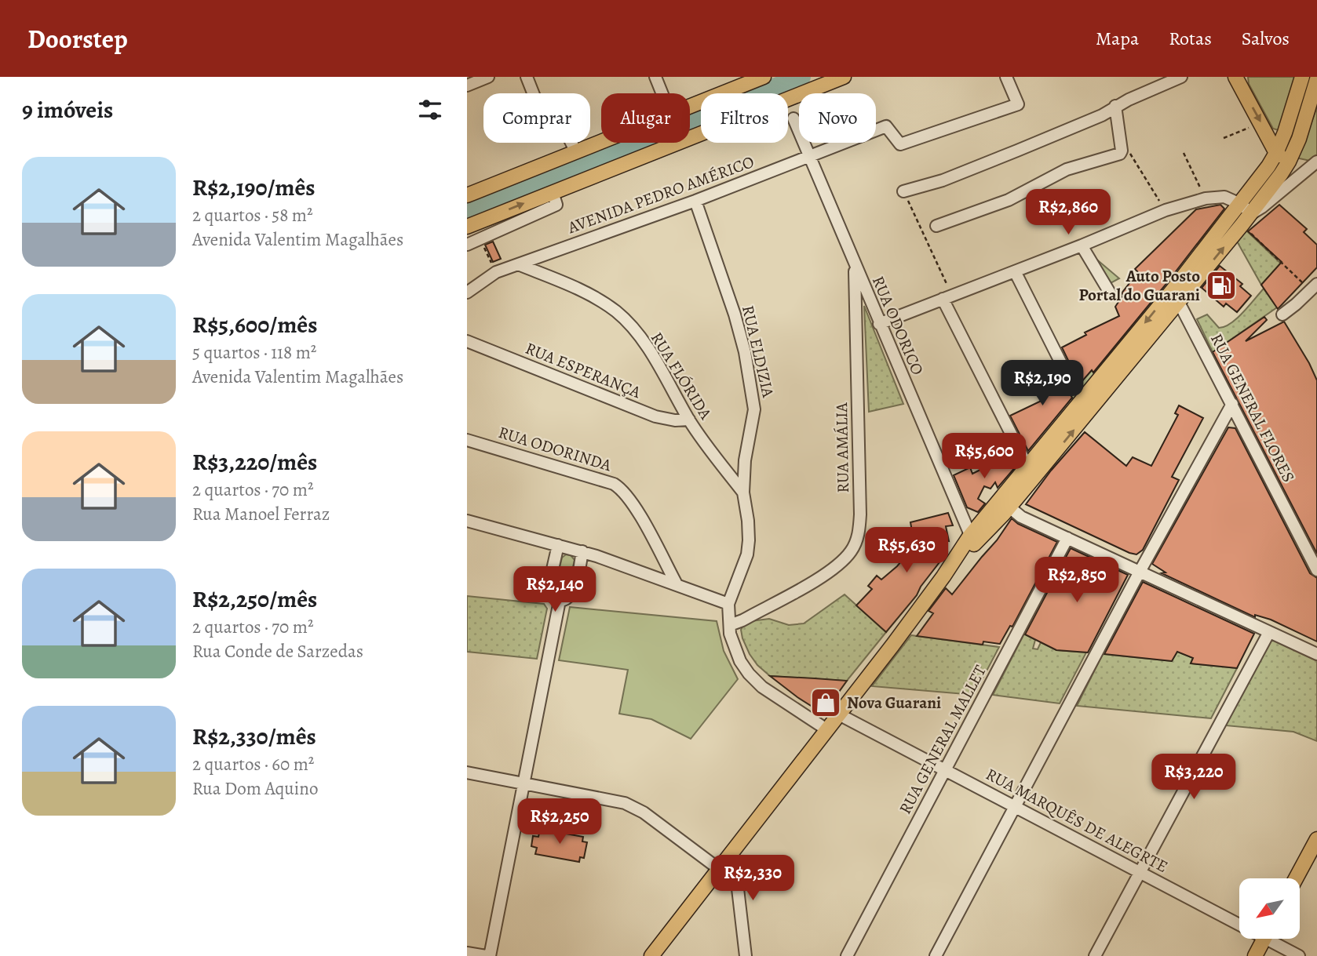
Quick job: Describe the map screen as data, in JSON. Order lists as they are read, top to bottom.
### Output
{
  "streets": {
    "street": [
      "AVENIDA PEDRO AMÉRICO",
      "RUA ODORICO",
      "RUA ELDIZIA",
      "RUA ESPERANÇA",
      "RUA FLÓRIDA",
      "RUA GENERAL FLORES",
      "RUA AMÁLIA",
      "RUA ODORINDA",
      "RUA GENERAL MALLET",
      "RUA MARQUÊS DE ALEGRTE"
    ]
  },
  "crossings": [
    ["AVENIDA PEDRO AMÉRICO", "RUA ODORICO"],
    ["AVENIDA PEDRO AMÉRICO", "RUA ELDIZIA"],
    ["AVENIDA PEDRO AMÉRICO", "RUA FLÓRIDA"],
    ["RUA ODORICO", "RUA AMÁLIA"],
    ["RUA ELDIZIA", "RUA FLÓRIDA"],
    ["RUA ELDIZIA", "RUA AMÁLIA"],
    ["RUA ESPERANÇA", "RUA FLÓRIDA"],
    ["RUA GENERAL MALLET", "RUA MARQUÊS DE ALEGRTE"]
  ],
  "places": {
    "fuel station": ["Auto Posto Portal do Guarani"],
    "shop": ["Nova Guarani"]
  },
  "north": "bottom left",
  "page": {
    "header": "Doorstep",
    "nav": ["Mapa", "Rotas", "Salvos"],
    "heading": "9 imóveis",
    "chip": [
      "Comprar",
      "Alugar",
      "Filtros",
      "Novo"
    ],
    "list": [
      {
        "name": "R$2,190/mês",
        "note": "2 quartos · 58 m² · Avenida Valentim Magalhães"
      },
      {
        "name": "R$5,600/mês",
        "note": "5 quartos · 118 m² · Avenida Valentim Magalhães"
      },
      {
        "name": "R$3,220/mês",
        "note": "2 quartos · 70 m² · Rua Manoel Ferraz"
      },
      {
        "name": "R$2,250/mês",
        "note": "2 quartos · 70 m² · Rua Conde de Sarzedas"
      },
      {
        "name": "R$2,330/mês",
        "note": "2 quartos · 60 m² · Rua Dom Aquino"
      }
    ],
    "price": [
      "R$2,860",
      "R$2,190",
      "R$5,600",
      "R$5,630",
      "R$2,850",
      "R$2,140",
      "R$3,220",
      "R$2,250",
      "R$2,330"
    ]
  }
}
